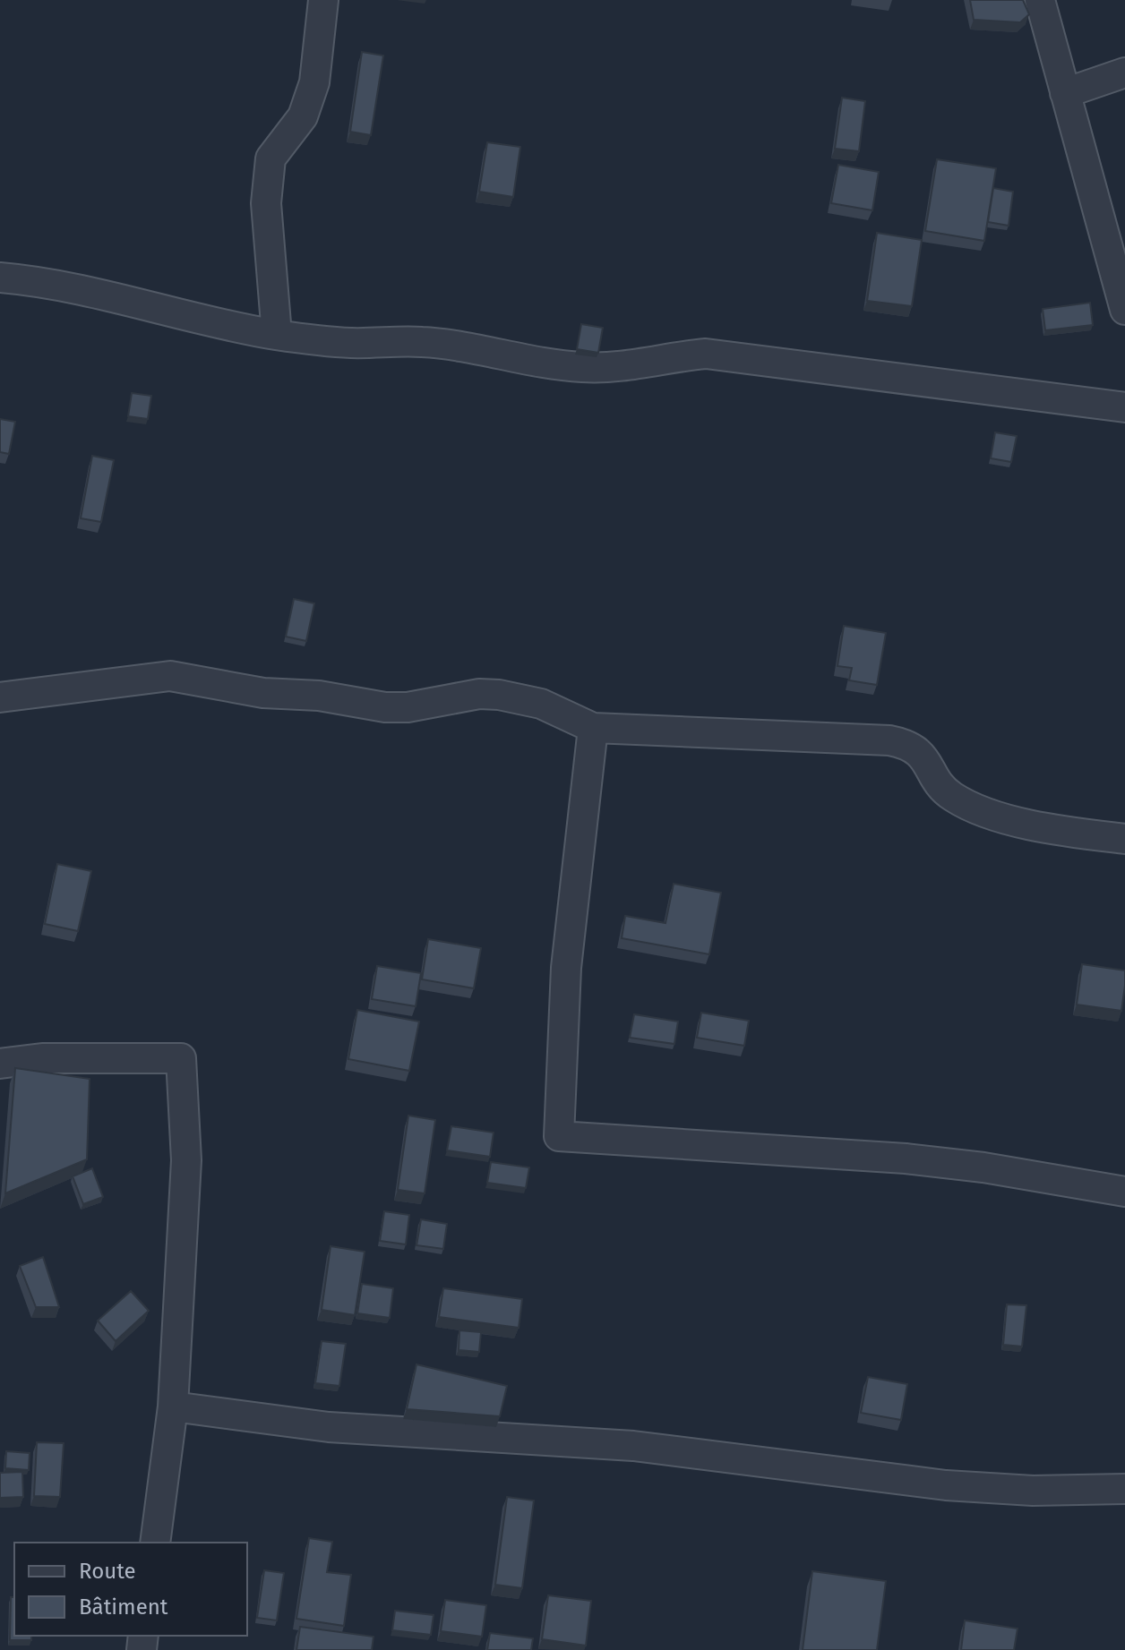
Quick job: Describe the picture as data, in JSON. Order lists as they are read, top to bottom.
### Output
{
  "legend": ["Route", "Bâtiment"]
}
